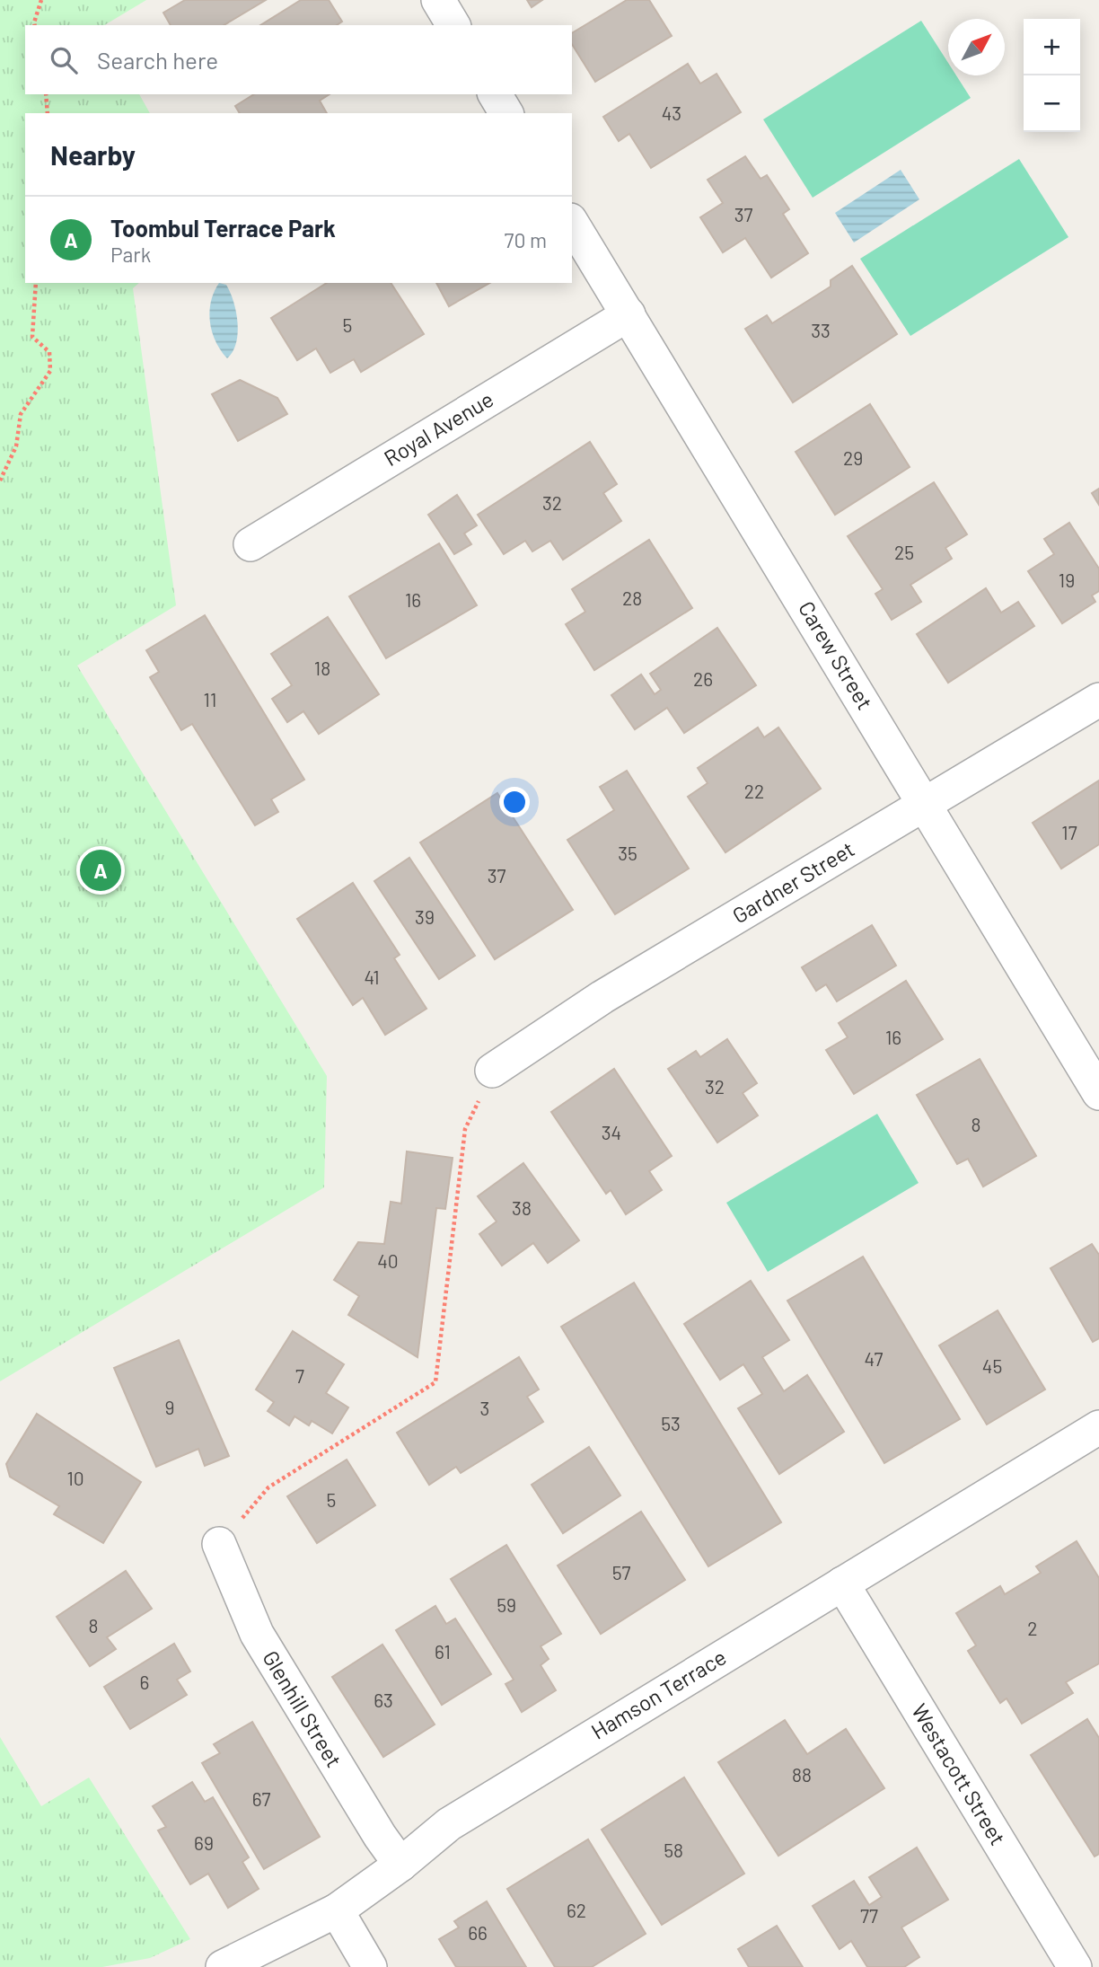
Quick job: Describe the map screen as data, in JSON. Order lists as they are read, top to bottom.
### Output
{
  "streets": {
    "street": [
      "Royal Avenue",
      "Carew Street",
      "Gardner Street",
      "Hamson Terrace",
      "Glenhill Street",
      "Westacott Street"
    ]
  },
  "crossings": [
    ["Royal Avenue", "Carew Street"],
    ["Carew Street", "Gardner Street"],
    ["Hamson Terrace", "Glenhill Street"],
    ["Hamson Terrace", "Westacott Street"]
  ],
  "house_numbers": [
    "43",
    "37",
    "5",
    "33",
    "29",
    "32",
    "25",
    "19",
    "28",
    "16",
    "18",
    "26",
    "11",
    "22",
    "17",
    "35",
    "37",
    "39",
    "41",
    "16",
    "32",
    "8",
    "34",
    "38",
    "40",
    "47",
    "45",
    "7",
    "9",
    "3",
    "53",
    "10",
    "5",
    "57",
    "59",
    "8",
    "2",
    "61",
    "6",
    "63",
    "88",
    "67",
    "69",
    "58",
    "62",
    "77",
    "66"
  ],
  "north": "top right",
  "page": {
    "map_buttons": ["+", "−"],
    "search": "Search here",
    "heading": "Nearby",
    "list": [
      {
        "mark": "A",
        "name": "Toombul Terrace Park",
        "note": "Park",
        "value": "70 m"
      }
    ],
    "pins": "A"
  }
}
